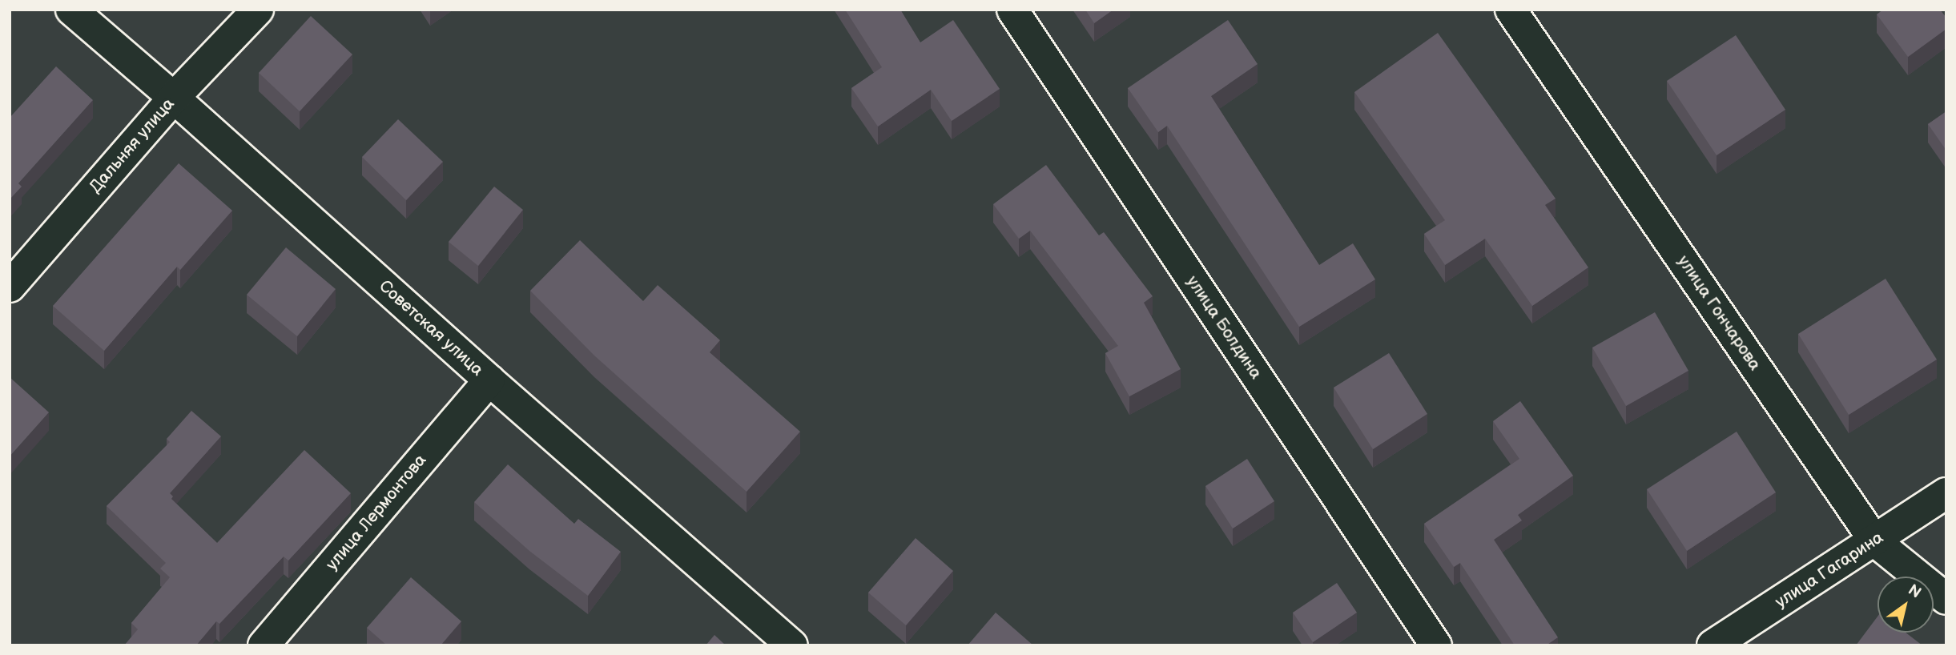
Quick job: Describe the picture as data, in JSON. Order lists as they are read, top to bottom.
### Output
{
  "streets": {
    "street": [
      "Дальняя улица",
      "улица Гончарова",
      "улица Болдина",
      "Советская улица",
      "улица Лермонтова",
      "улица Гагарина"
    ]
  },
  "crossings": [
    ["Дальняя улица", "Советская улица"],
    ["улица Гончарова", "улица Гагарина"],
    ["Советская улица", "улица Лермонтова"]
  ],
  "north": "top right"
}
